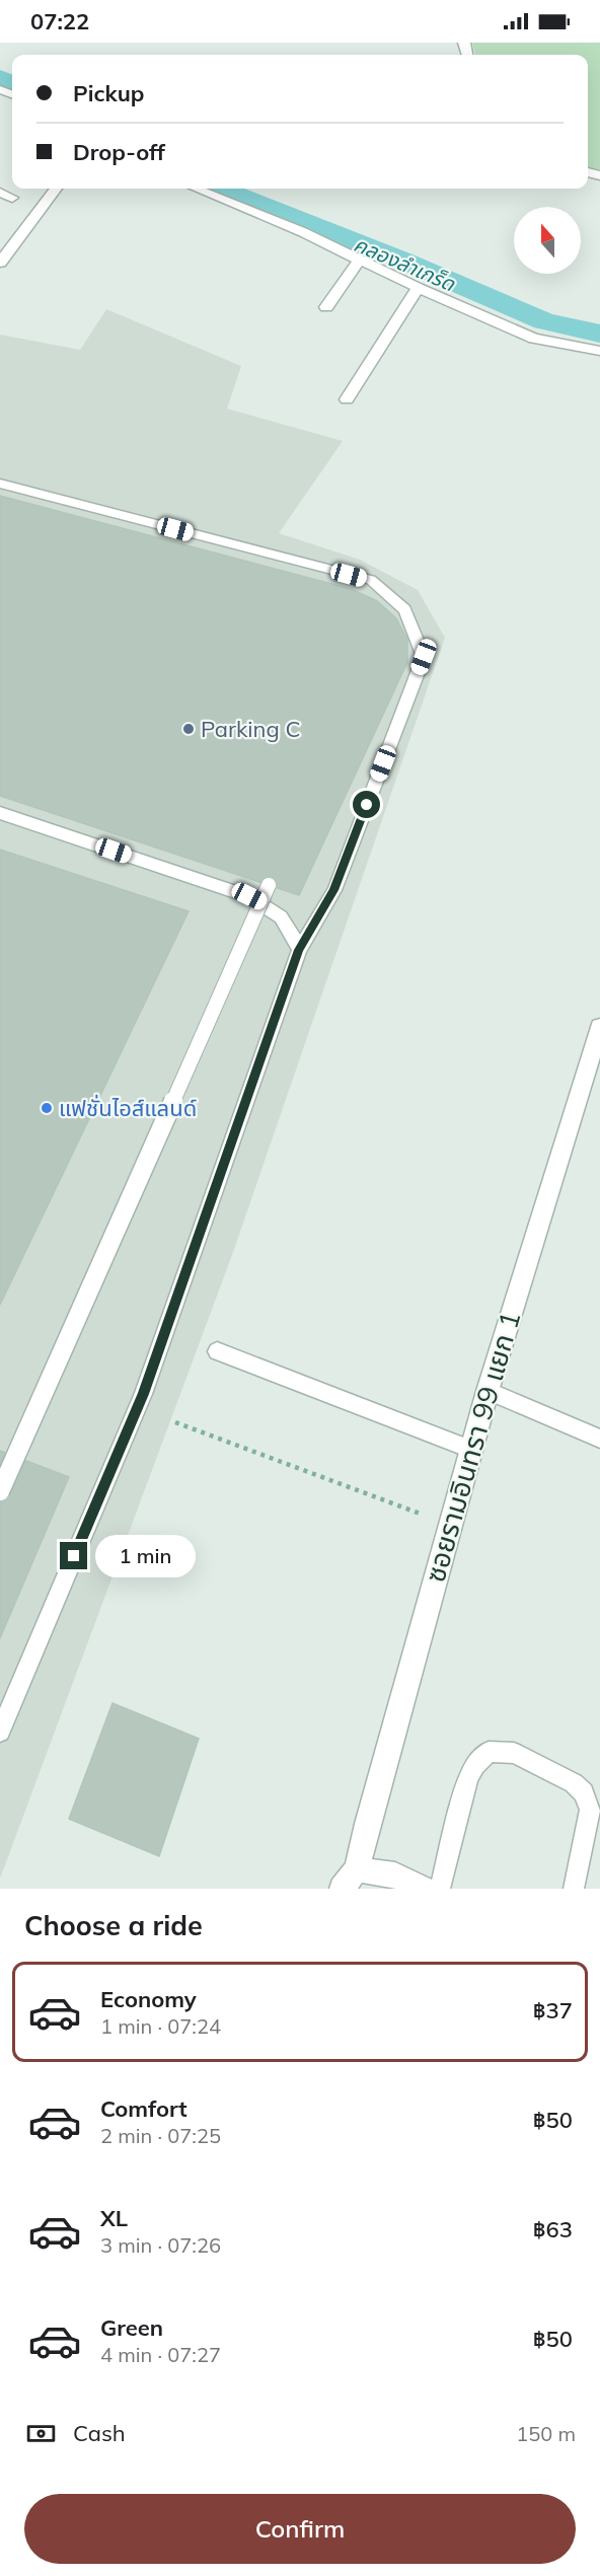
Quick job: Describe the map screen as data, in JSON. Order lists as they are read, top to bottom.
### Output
{
  "streets": {
    "street": ["ซอยรามอินทรา 99 แยก 1"]
  },
  "water": ["คลองลำเกร็ด"],
  "places": ["Parking C", "แฟชั่นไอส์แลนด์"],
  "north": "top",
  "page": {
    "status": "07:22",
    "banner": ["Pickup", "Drop-off"],
    "bubble": "1 min",
    "heading": "Choose a ride",
    "list": [
      {
        "name": "Economy",
        "note": "1 min · 07:24",
        "value": "฿37"
      },
      {
        "name": "Comfort",
        "note": "2 min · 07:25",
        "value": "฿50"
      },
      {
        "name": "XL",
        "note": "3 min · 07:26",
        "value": "฿63"
      },
      {
        "name": "Green",
        "note": "4 min · 07:27",
        "value": "฿50"
      }
    ],
    "pay": ["Cash", "150 m"],
    "buttons": "Confirm"
  }
}
